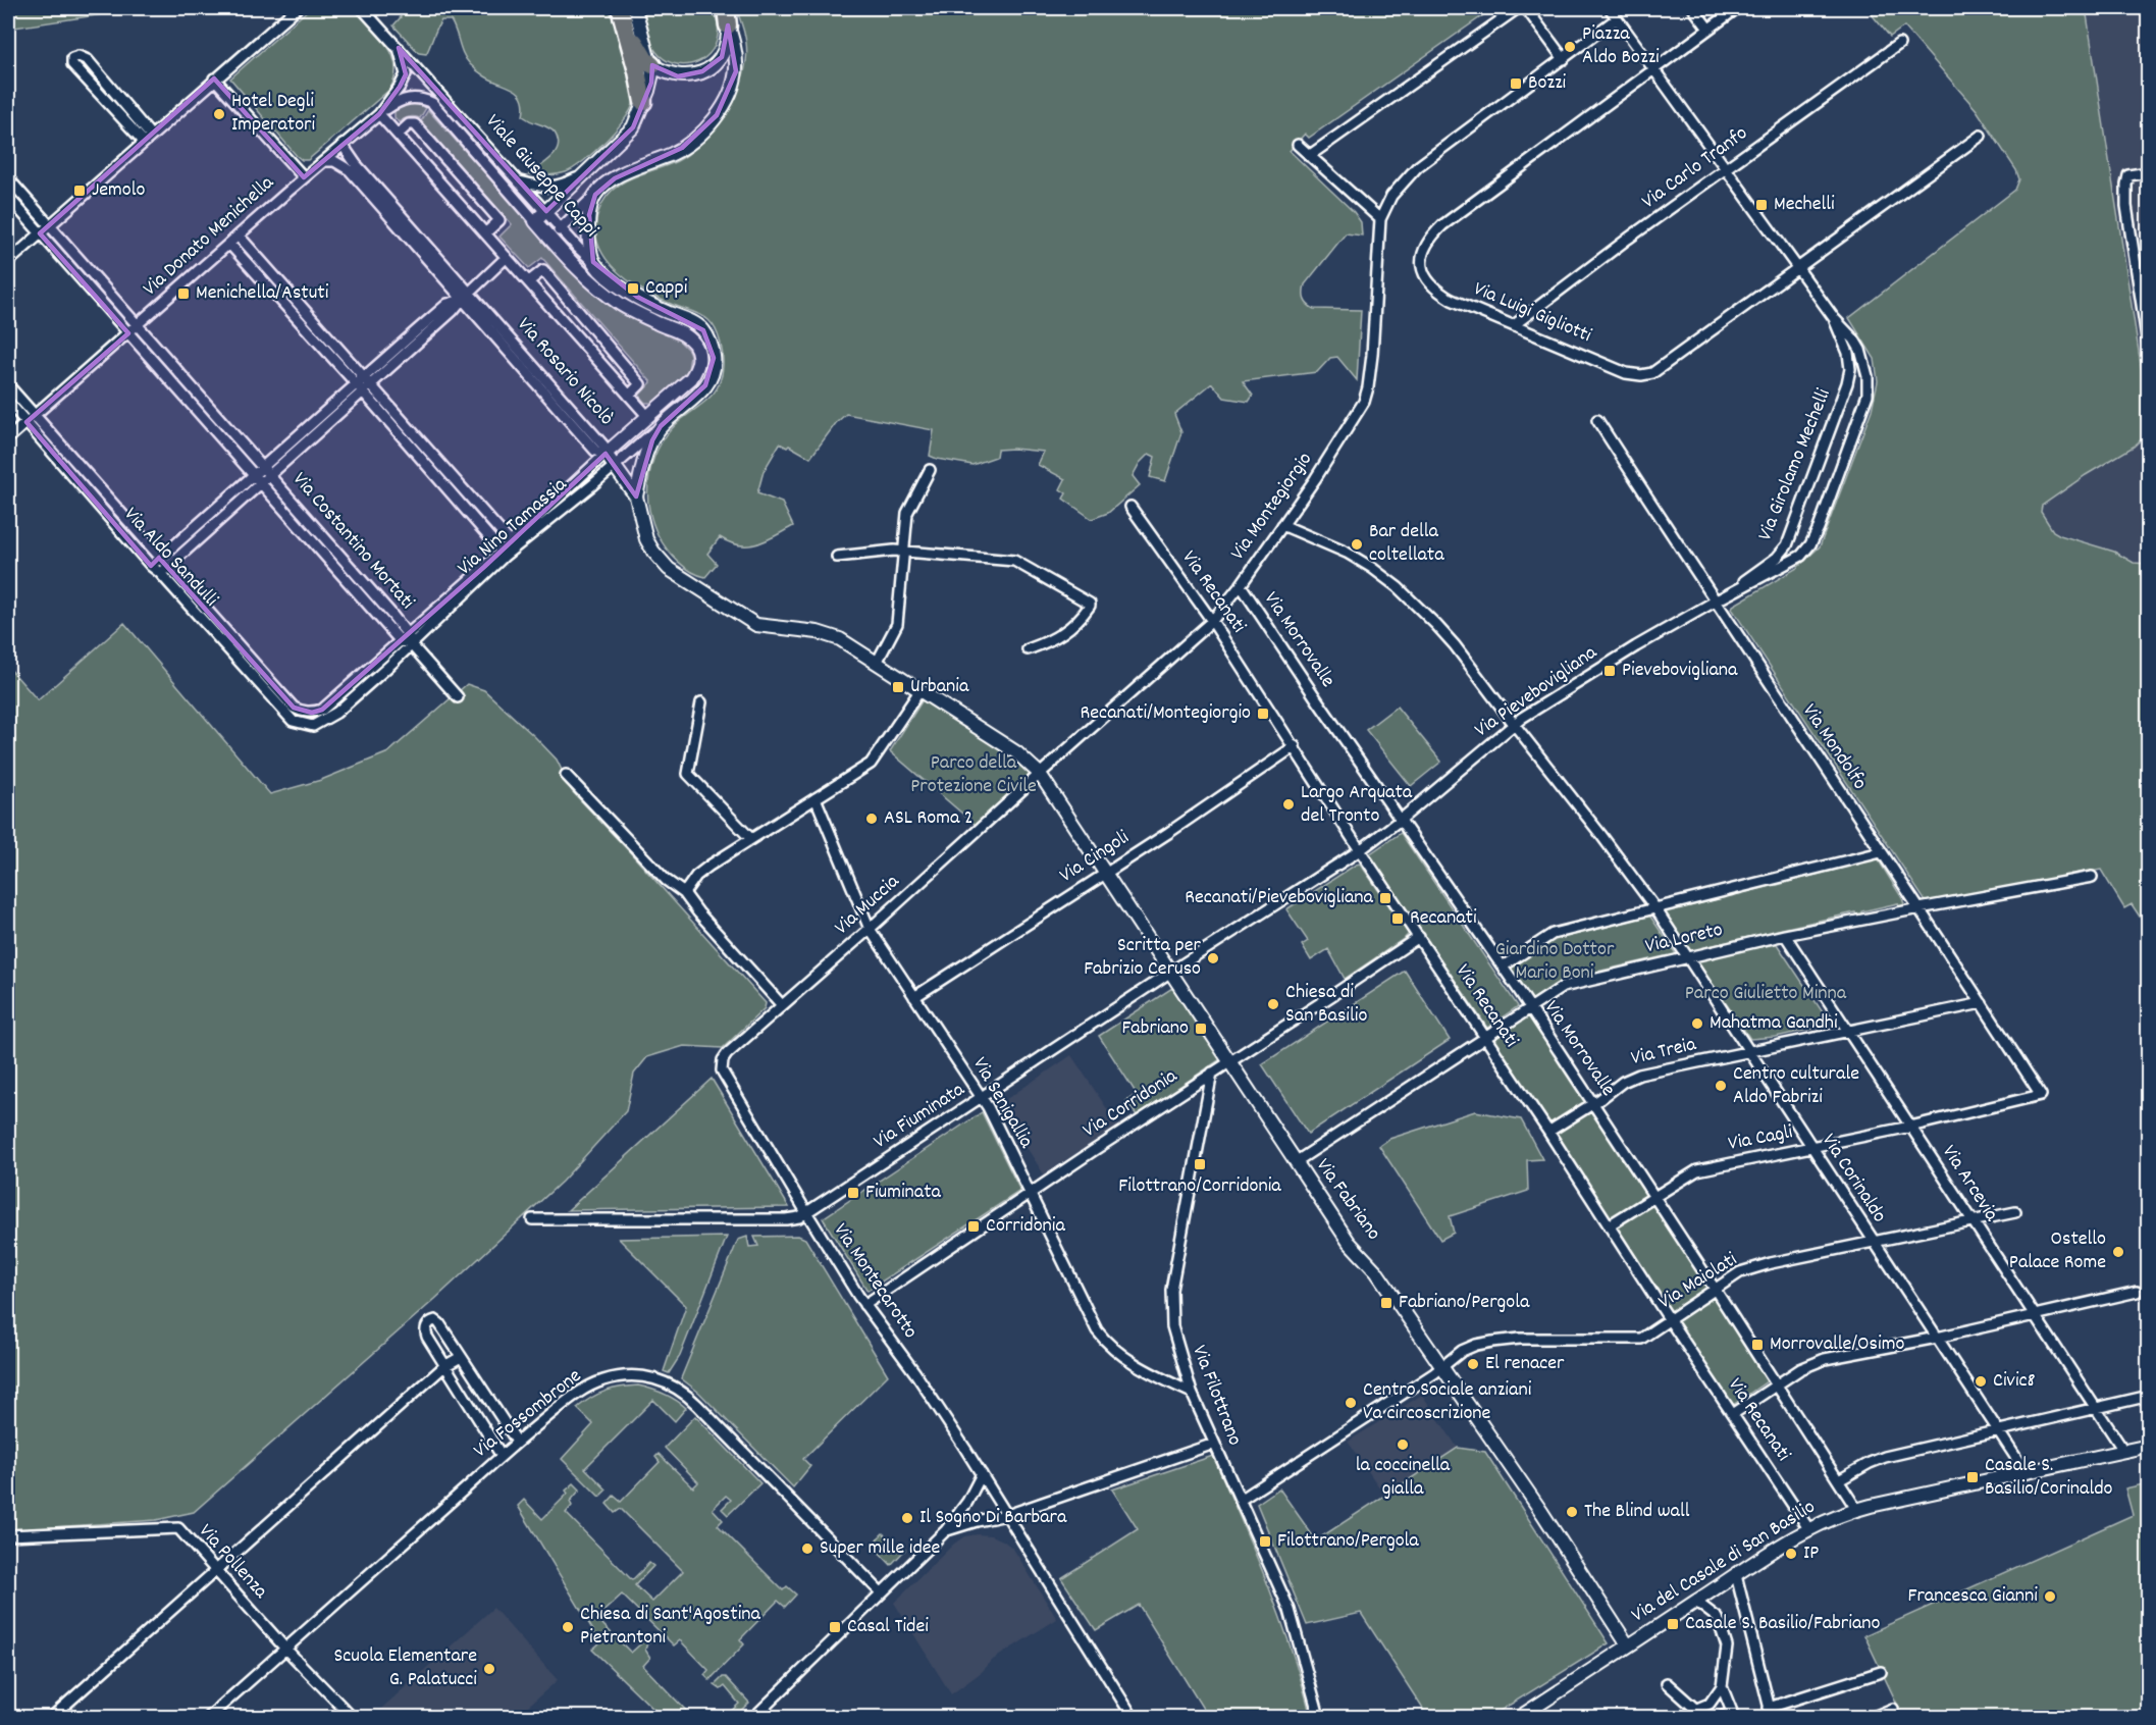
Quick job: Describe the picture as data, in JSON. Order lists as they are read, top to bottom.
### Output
{
  "streets": {
    "street": [
      "Via Carlo Tranfo",
      "Viale Giuseppe Cappi",
      "Via Donato Menichella",
      "Via Luigi Gigliotti",
      "Via Rosario Nicolò",
      "Via Girolamo Mechelli",
      "Via Montegiorgio",
      "Via Nino Tamassia",
      "Via Costantino Mortati",
      "Via Aldo Sandulli",
      "Via Recanati",
      "Via Morrovalle",
      "Via Pievebovigliana",
      "Via Mondolfo",
      "Via Cingoli",
      "Via Muccia",
      "Via Loreto",
      "Via Treia",
      "Via Senigallia",
      "Via Corridonia",
      "Via Fiuminata",
      "Via Cagli",
      "Via Corinaldo",
      "Via Arcevia",
      "Via Fabriano",
      "Via Montecarotto",
      "Via Maiolati",
      "Via Filottrano",
      "Via Fossombrone",
      "Via Pollenza",
      "Via del Casale di San Basilio"
    ]
  },
  "crossings": [
    ["Via Carlo Tranfo", "Via Luigi Gigliotti"],
    ["Via Carlo Tranfo", "Via Girolamo Mechelli"],
    ["Viale Giuseppe Cappi", "Via Donato Menichella"],
    ["Viale Giuseppe Cappi", "Via Nino Tamassia"],
    ["Via Donato Menichella", "Via Rosario Nicolò"],
    ["Via Donato Menichella", "Via Costantino Mortati"],
    ["Via Donato Menichella", "Via Aldo Sandulli"],
    ["Via Luigi Gigliotti", "Via Girolamo Mechelli"],
    ["Via Rosario Nicolò", "Via Nino Tamassia"],
    ["Via Girolamo Mechelli", "Via Pievebovigliana"],
    ["Via Girolamo Mechelli", "Via Mondolfo"],
    ["Via Montegiorgio", "Via Recanati"],
    ["Via Montegiorgio", "Via Morrovalle"],
    ["Via Montegiorgio", "Via Muccia"],
    ["Via Montegiorgio", "Via Fabriano"],
    ["Via Nino Tamassia", "Via Costantino Mortati"],
    ["Via Nino Tamassia", "Via Aldo Sandulli"],
    ["Via Recanati", "Via Pievebovigliana"],
    ["Via Recanati", "Via Cingoli"],
    ["Via Recanati", "Via Loreto"],
    ["Via Recanati", "Via Treia"],
    ["Via Recanati", "Via Corridonia"],
    ["Via Recanati", "Via Fiuminata"],
    ["Via Recanati", "Via Cagli"],
    ["Via Recanati", "Via Maiolati"],
    ["Via Recanati", "Via del Casale di San Basilio"],
    ["Via Morrovalle", "Via Pievebovigliana"],
    ["Via Morrovalle", "Via Loreto"],
    ["Via Morrovalle", "Via Treia"],
    ["Via Morrovalle", "Via Cagli"],
    ["Via Morrovalle", "Via Maiolati"],
    ["Via Morrovalle", "Via del Casale di San Basilio"],
    ["Via Pievebovigliana", "Via Mondolfo"],
    ["Via Pievebovigliana", "Via Fiuminata"],
    ["Via Pievebovigliana", "Via Corinaldo"],
    ["Via Mondolfo", "Via Loreto"],
    ["Via Mondolfo", "Via Treia"],
    ["Via Mondolfo", "Via Cagli"],
    ["Via Cingoli", "Via Senigallia"],
    ["Via Cingoli", "Via Fabriano"],
    ["Via Muccia", "Via Senigallia"],
    ["Via Muccia", "Via Fabriano"],
    ["Via Muccia", "Via Montecarotto"],
    ["Via Loreto", "Via Corinaldo"],
    ["Via Loreto", "Via Arcevia"],
    ["Via Loreto", "Via Fabriano"],
    ["Via Treia", "Via Corinaldo"],
    ["Via Treia", "Via Arcevia"],
    ["Via Senigallia", "Via Corridonia"],
    ["Via Senigallia", "Via Fiuminata"],
    ["Via Senigallia", "Via Filottrano"],
    ["Via Corridonia", "Via Fabriano"],
    ["Via Corridonia", "Via Montecarotto"],
    ["Via Corridonia", "Via Filottrano"],
    ["Via Fiuminata", "Via Fabriano"],
    ["Via Fiuminata", "Via Montecarotto"],
    ["Via Cagli", "Via Corinaldo"],
    ["Via Cagli", "Via Arcevia"],
    ["Via Corinaldo", "Via Maiolati"],
    ["Via Corinaldo", "Via del Casale di San Basilio"],
    ["Via Arcevia", "Via Maiolati"],
    ["Via Arcevia", "Via del Casale di San Basilio"],
    ["Via Fabriano", "Via Maiolati"],
    ["Via Fabriano", "Via del Casale di San Basilio"],
    ["Via Maiolati", "Via Filottrano"],
    ["Via Fossombrone", "Via Pollenza"]
  ],
  "parks": ["Parco della Protezione Civile", "Giardino Dottor Mario Boni", "Parco Giulietto Minna"],
  "places": {
    "other": [
      "Piazza Aldo Bozzi",
      "Hotel Degli Imperatori",
      "Bar della coltellata",
      "Largo Arquata del Tronto",
      "ASL Roma 2",
      "Scritta per Fabrizio Ceruso",
      "Chiesa di San Basilio",
      "Mahatma Gandhi",
      "Centro culturale Aldo Fabrizi",
      "Ostello Palace Rome",
      "El renacer",
      "Civic8",
      "Centro Sociale anziani Va circoscrizione",
      "la coccinella gialla",
      "The Blind wall",
      "Il Sogno Di Barbara",
      "Super mille idee",
      "IP",
      "Francesca Gianni",
      "Chiesa di Sant'Agostina Pietrantoni",
      "Scuola Elementare G. Palatucci"
    ],
    "transit": [
      "Bozzi",
      "Jemolo",
      "Mechelli",
      "Cappi",
      "Menichella/Astuti",
      "Pievebovigliana",
      "Urbania",
      "Recanati/Montegiorgio",
      "Recanati/Pievebovigliana",
      "Recanati",
      "Fabriano",
      "Filottrano/Corridonia",
      "Fiuminata",
      "Corridonia",
      "Fabriano/Pergola",
      "Morrovalle/Osimo",
      "Casale S. Basilio/Corinaldo",
      "Filottrano/Pergola",
      "Casale S. Basilio/Fabriano",
      "Casal Tidei"
    ]
  }
}
